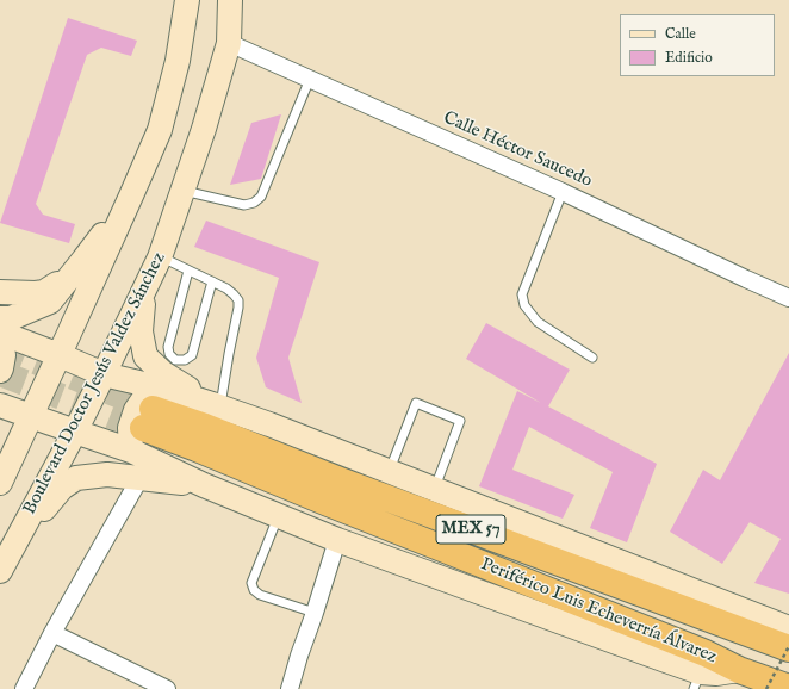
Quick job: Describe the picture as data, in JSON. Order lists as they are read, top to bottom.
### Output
{
  "streets": {
    "highway": ["MEX 57", "Periférico Luis Echeverría Álvarez"],
    "main road": ["Boulevard Doctor Jesús Valdez Sánchez"],
    "street": ["Calle Héctor Saucedo"]
  },
  "crossings": [
    ["Calle Héctor Saucedo", "Boulevard Doctor Jesús Valdez Sánchez"]
  ],
  "legend": ["Calle", "Edificio"]
}
